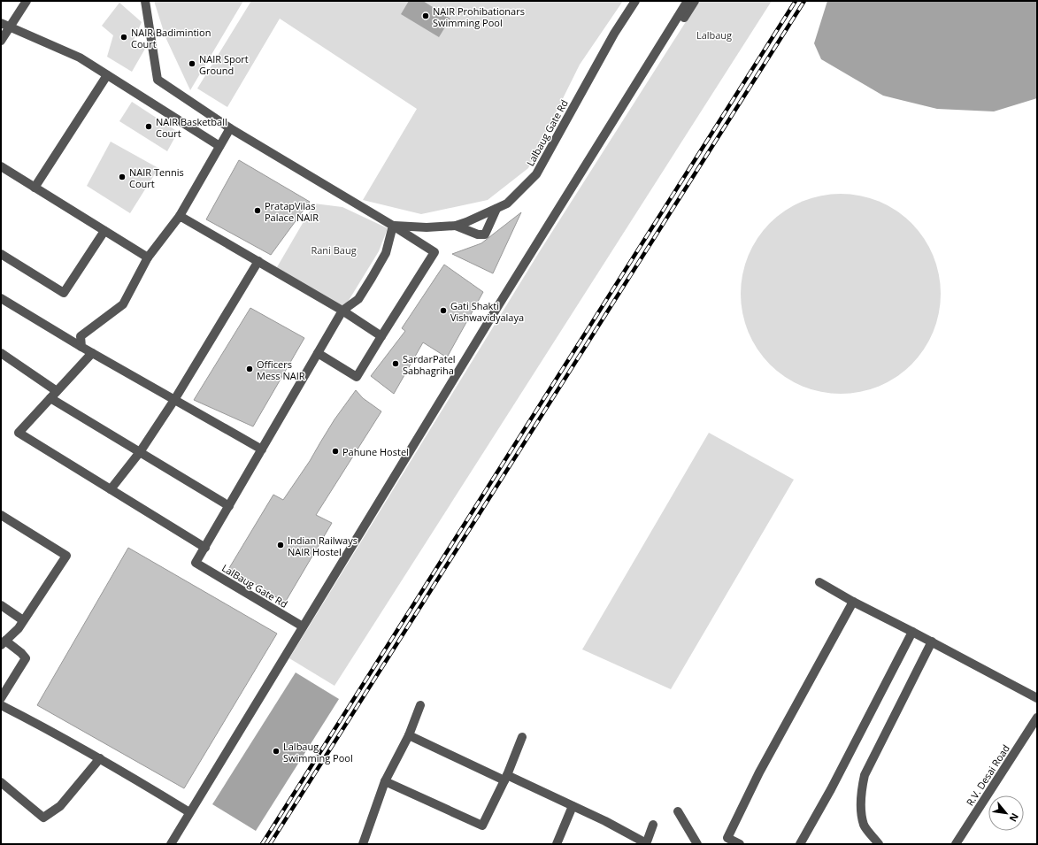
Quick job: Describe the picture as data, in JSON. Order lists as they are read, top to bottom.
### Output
{
  "streets": {
    "street": ["Lalbaug Gate Rd", "LalBaug Gate Rd", "R.V. Desai Road"]
  },
  "parks": ["Lalbaug", "Rani Baug"],
  "places": [
    "NAIR Prohibationars Swimming Pool",
    "NAIR Badimintion Court",
    "NAIR Sport Ground",
    "NAIR Basketball Court",
    "NAIR Tennis Court",
    "PratapVilas Palace NAIR",
    "Gati Shakti Vishwavidyalaya",
    "SardarPatel Sabhagriha",
    "Officers Mess NAIR",
    "Pahune Hostel",
    "Indian Railways NAIR Hostel",
    "Lalbaug Swimming Pool"
  ],
  "north": "bottom right"
}
